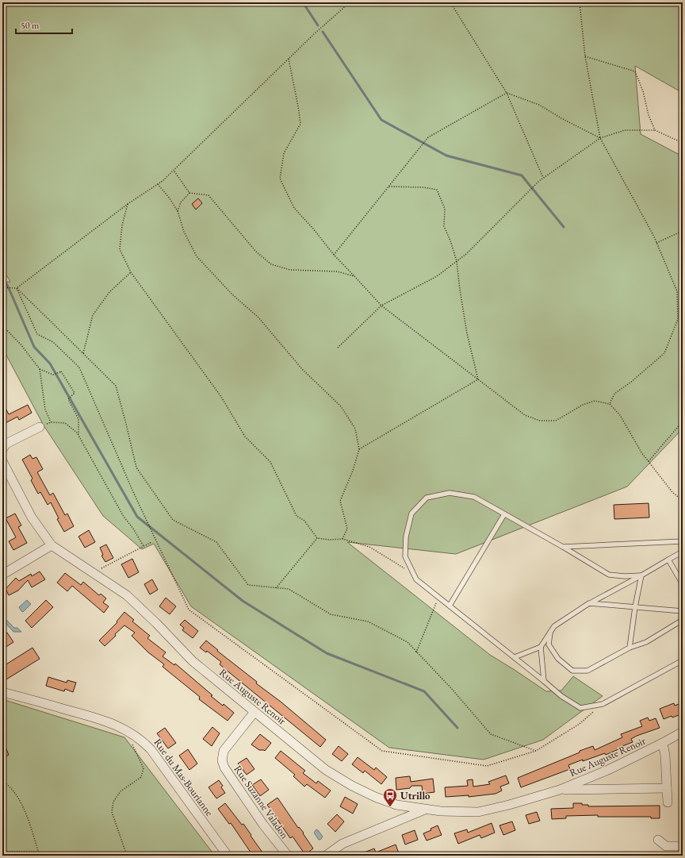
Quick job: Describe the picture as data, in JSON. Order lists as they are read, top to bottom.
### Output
{
  "streets": {
    "street": ["Rue Auguste Renoir", "Rue du Mas-Bourianne", "Rue Suzanne Valadon"]
  },
  "crossings": [
    ["Rue Auguste Renoir", "Rue Suzanne Valadon"]
  ],
  "places": {
    "bus stop": ["Utrillo"]
  },
  "scale_bar": "50 m"
}
